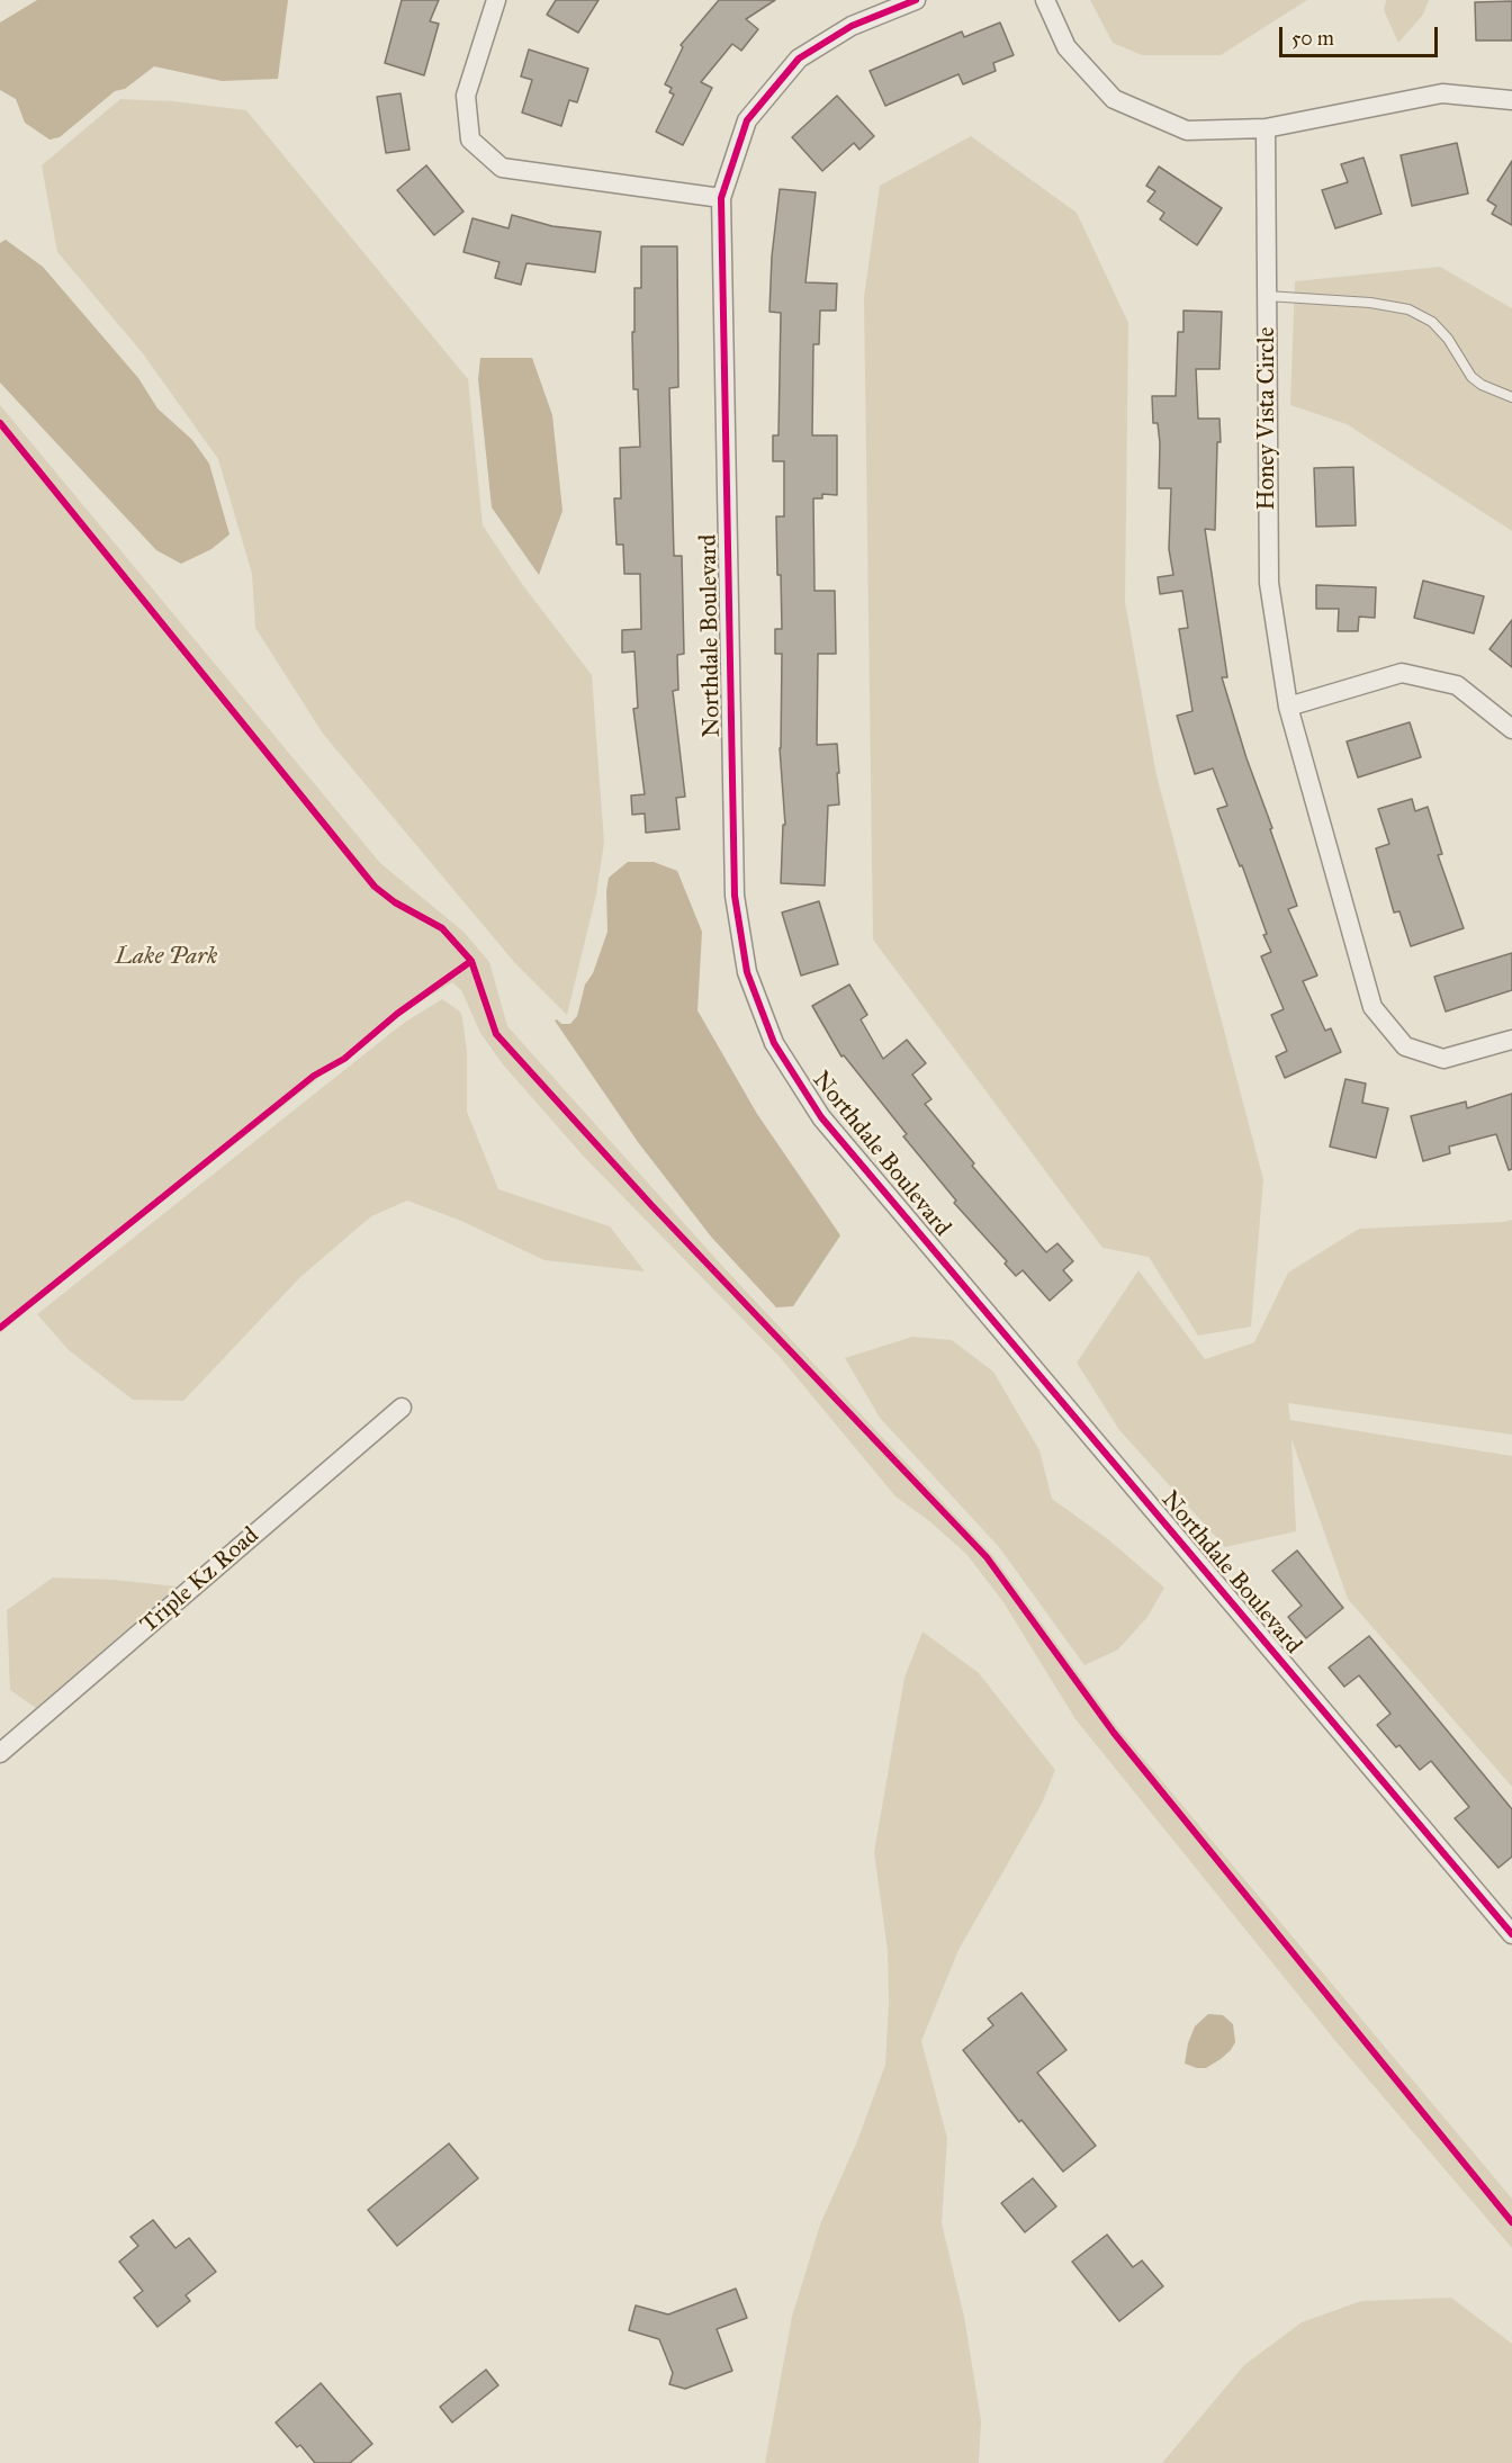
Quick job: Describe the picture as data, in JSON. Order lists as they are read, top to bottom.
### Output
{
  "streets": {
    "street": ["Honey Vista Circle", "Northdale Boulevard", "Triple Kz Road"]
  },
  "parks": ["Lake Park"],
  "scale_bar": "50 m"
}
